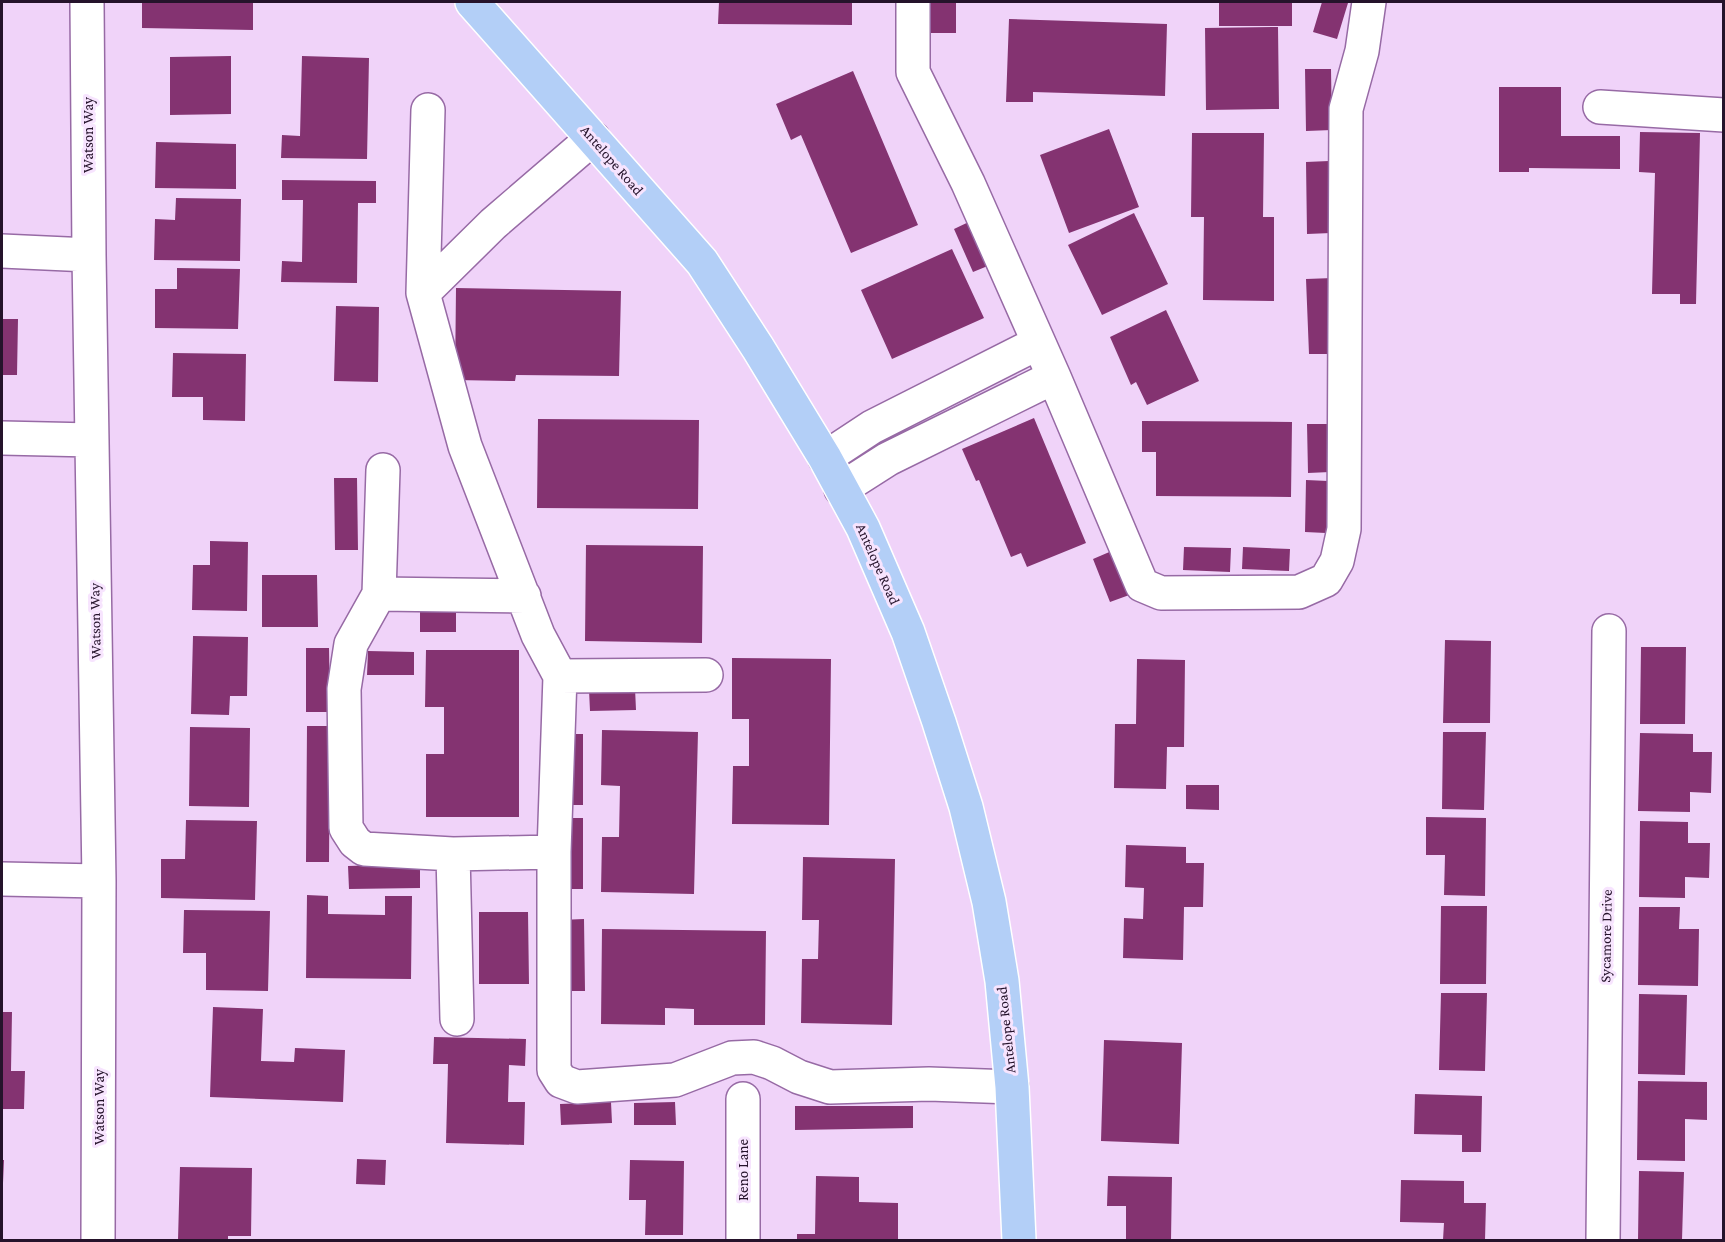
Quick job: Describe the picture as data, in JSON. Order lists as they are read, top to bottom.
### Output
{
  "streets": {
    "main road": ["Antelope Road"],
    "street": ["Watson Way", "Sycamore Drive", "Reno Lane"]
  }
}
